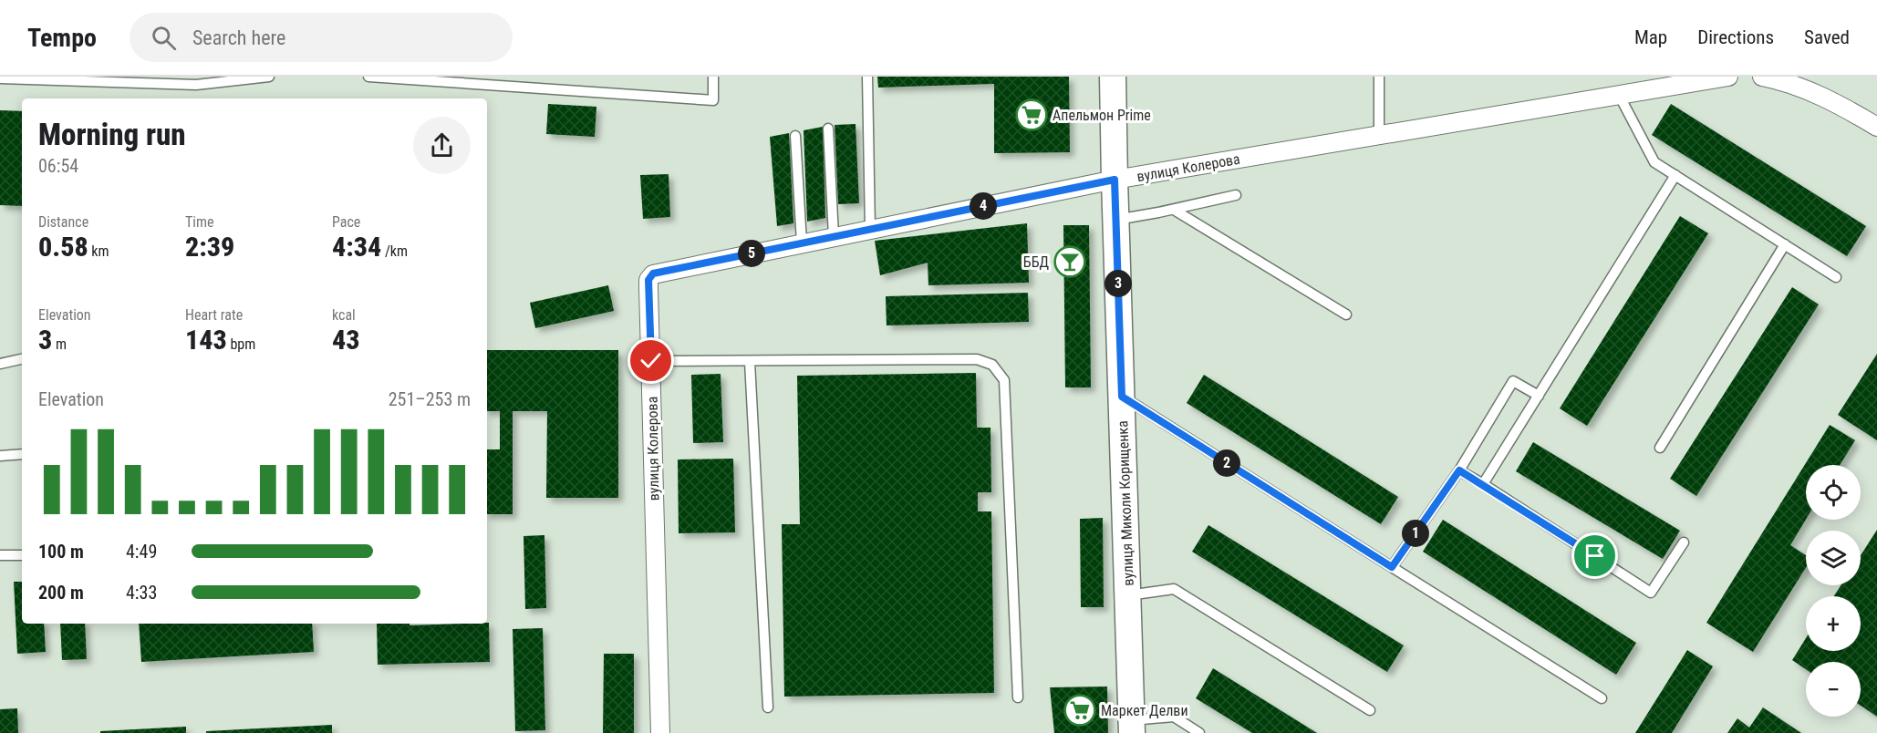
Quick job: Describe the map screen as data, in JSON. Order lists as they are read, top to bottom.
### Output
{
  "streets": {
    "street": ["вулиця Колерова", "вулиця Миколи Корищенка"]
  },
  "crossings": [
    ["вулиця Колерова", "вулиця Миколи Корищенка"]
  ],
  "places": {
    "supermarket": ["Апельмон Prime", "Маркет Делви"],
    "bar": ["ББД"]
  },
  "page": {
    "header": "Tempo",
    "search": "Search here",
    "nav": ["Map", "Directions", "Saved"],
    "heading": ["Morning run", "06:54"],
    "stats": [
      ["Distance", "0.58 km"],
      ["Time", "2:39"],
      ["Pace", "4:34 /km"],
      ["Elevation", "3 m"],
      ["Heart rate", "143 bpm"],
      ["kcal", "43"]
    ],
    "pins": [
      "4",
      "5",
      "3",
      "2",
      "1"
    ],
    "chart": ["Elevation", "251–253 m"],
    "map_buttons": ["+", "−"],
    "list": [
      {
        "name": "100 m",
        "note": "4:49"
      },
      {
        "name": "200 m",
        "note": "4:33"
      }
    ]
  }
}
